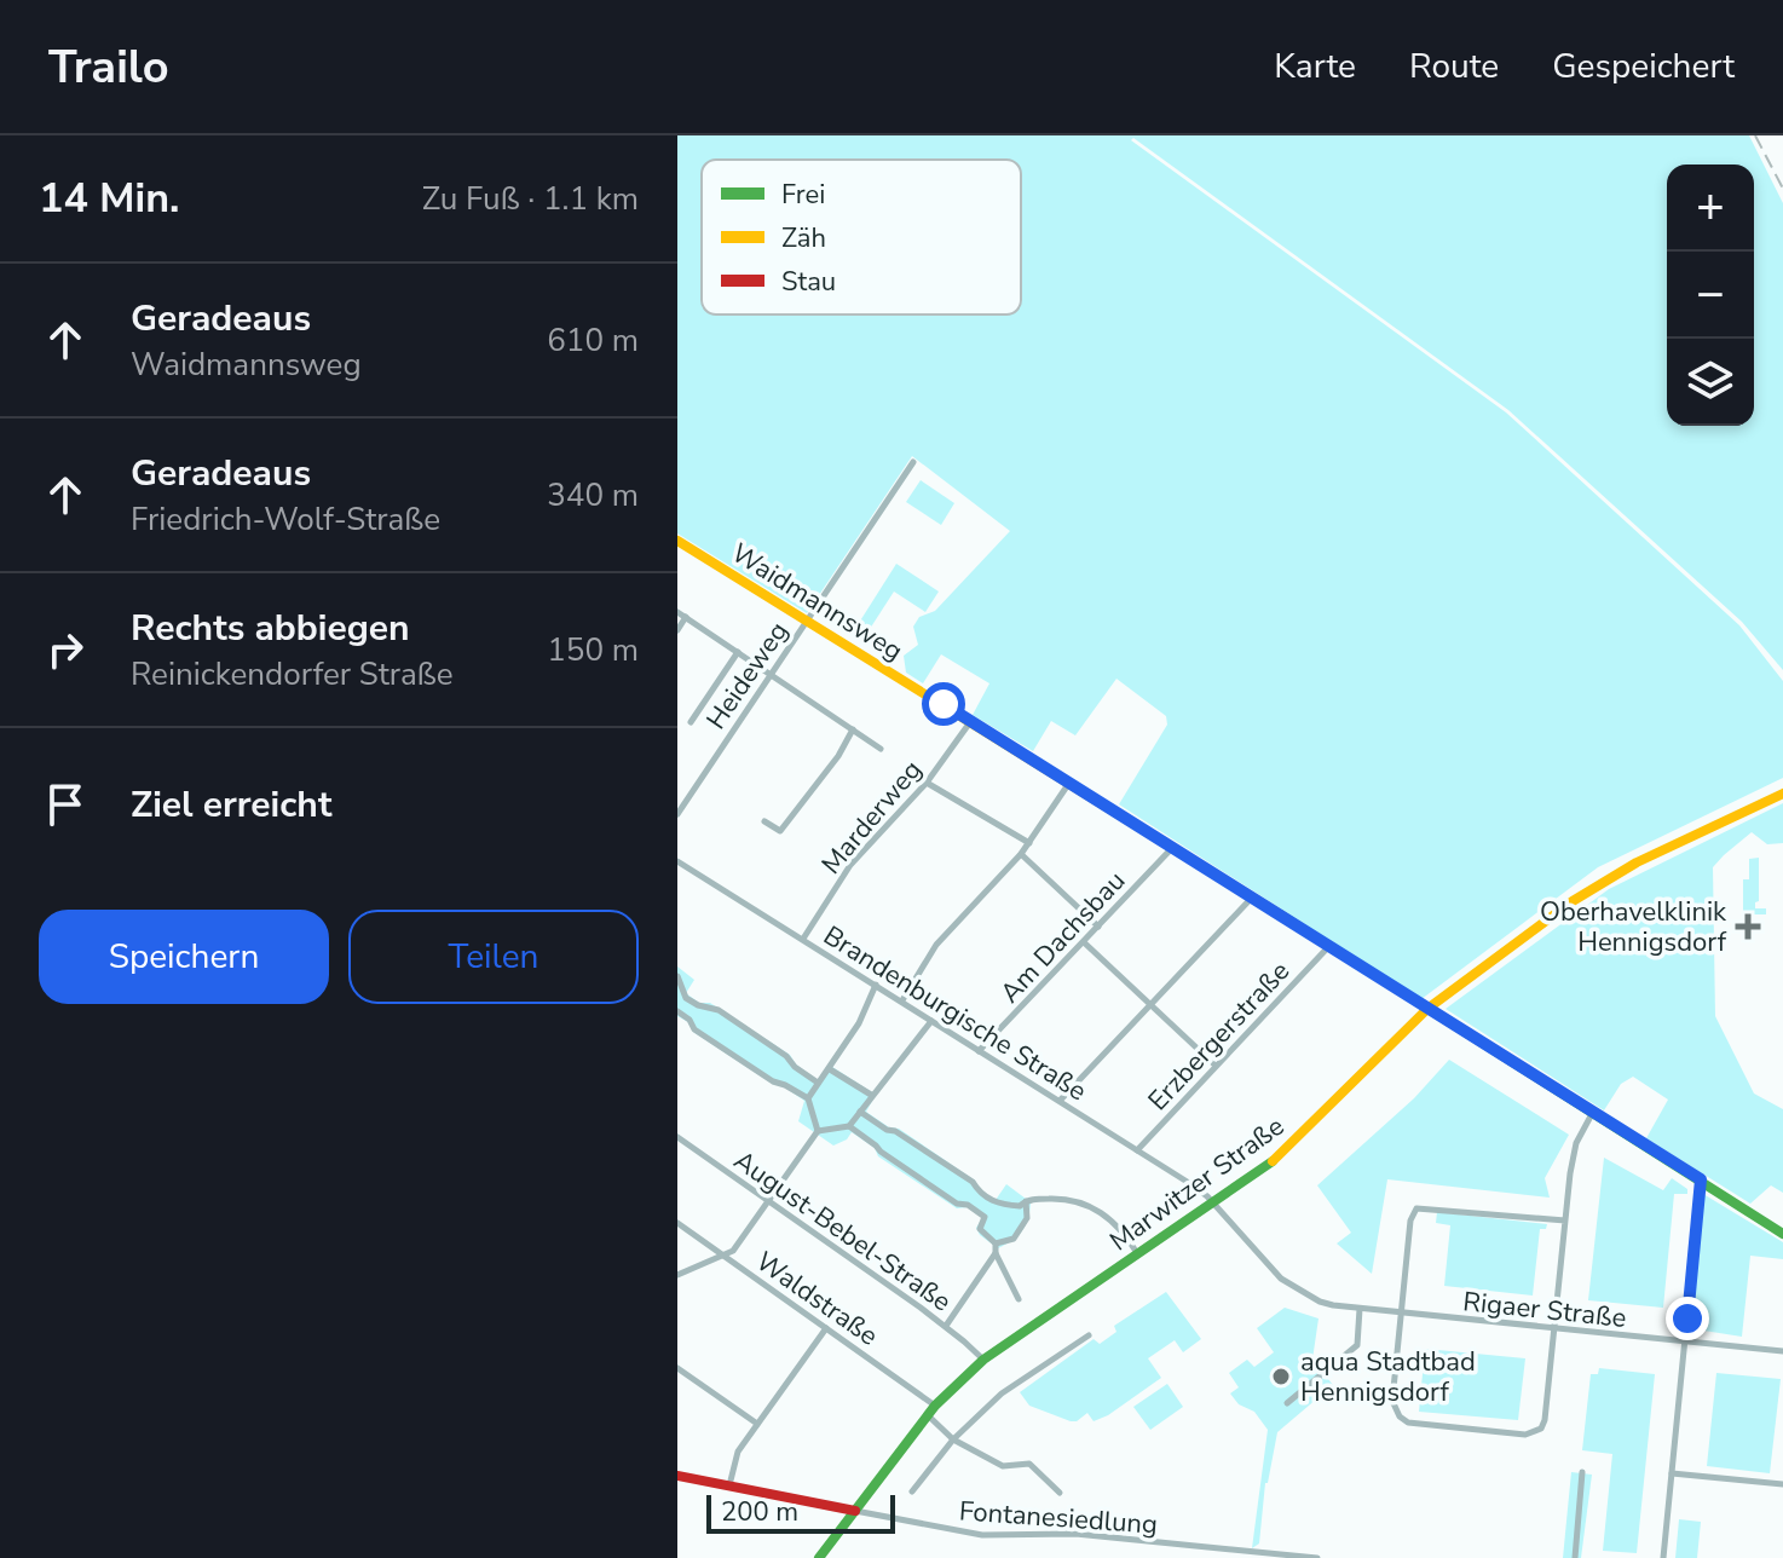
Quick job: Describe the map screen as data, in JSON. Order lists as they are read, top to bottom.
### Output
{
  "streets": {
    "street": [
      "Waidmannsweg",
      "Heideweg",
      "Marderweg",
      "Am Dachsbau",
      "Brandenburgische Straße",
      "Erzbergerstraße",
      "Marwitzer Straße",
      "August-Bebel-Straße",
      "Waldstraße",
      "Rigaer Straße",
      "Fontanesiedlung"
    ]
  },
  "crossings": [
    ["Waidmannsweg", "Heideweg"],
    ["Waidmannsweg", "Marderweg"],
    ["Waidmannsweg", "Am Dachsbau"],
    ["Waidmannsweg", "Erzbergerstraße"],
    ["Waidmannsweg", "Marwitzer Straße"],
    ["Marderweg", "Brandenburgische Straße"],
    ["Am Dachsbau", "Brandenburgische Straße"],
    ["Brandenburgische Straße", "Erzbergerstraße"],
    ["Brandenburgische Straße", "Marwitzer Straße"],
    ["Brandenburgische Straße", "Rigaer Straße"],
    ["Marwitzer Straße", "August-Bebel-Straße"],
    ["Marwitzer Straße", "Waldstraße"],
    ["Marwitzer Straße", "Rigaer Straße"],
    ["Marwitzer Straße", "Fontanesiedlung"]
  ],
  "places": {
    "health": ["Oberhavelklinik Hennigsdorf"],
    "other": ["aqua Stadtbad Hennigsdorf"]
  },
  "legend": ["Frei", "Zäh", "Stau"],
  "scale_bar": "200 m",
  "page": {
    "header": "Trailo",
    "nav": ["Karte", "Route", "Gespeichert"],
    "heading": ["14 Min.", "Zu Fuß · 1.1 km"],
    "map_buttons": ["+", "−"],
    "list": [
      ["Geradeaus", "Waidmannsweg", "610 m"],
      ["Geradeaus", "Friedrich-Wolf-Straße", "340 m"],
      ["Rechts abbiegen", "Reinickendorfer Straße", "150 m"],
      "Ziel erreicht"
    ],
    "buttons": ["Speichern", "Teilen"],
    "scale": "200 m"
  }
}
